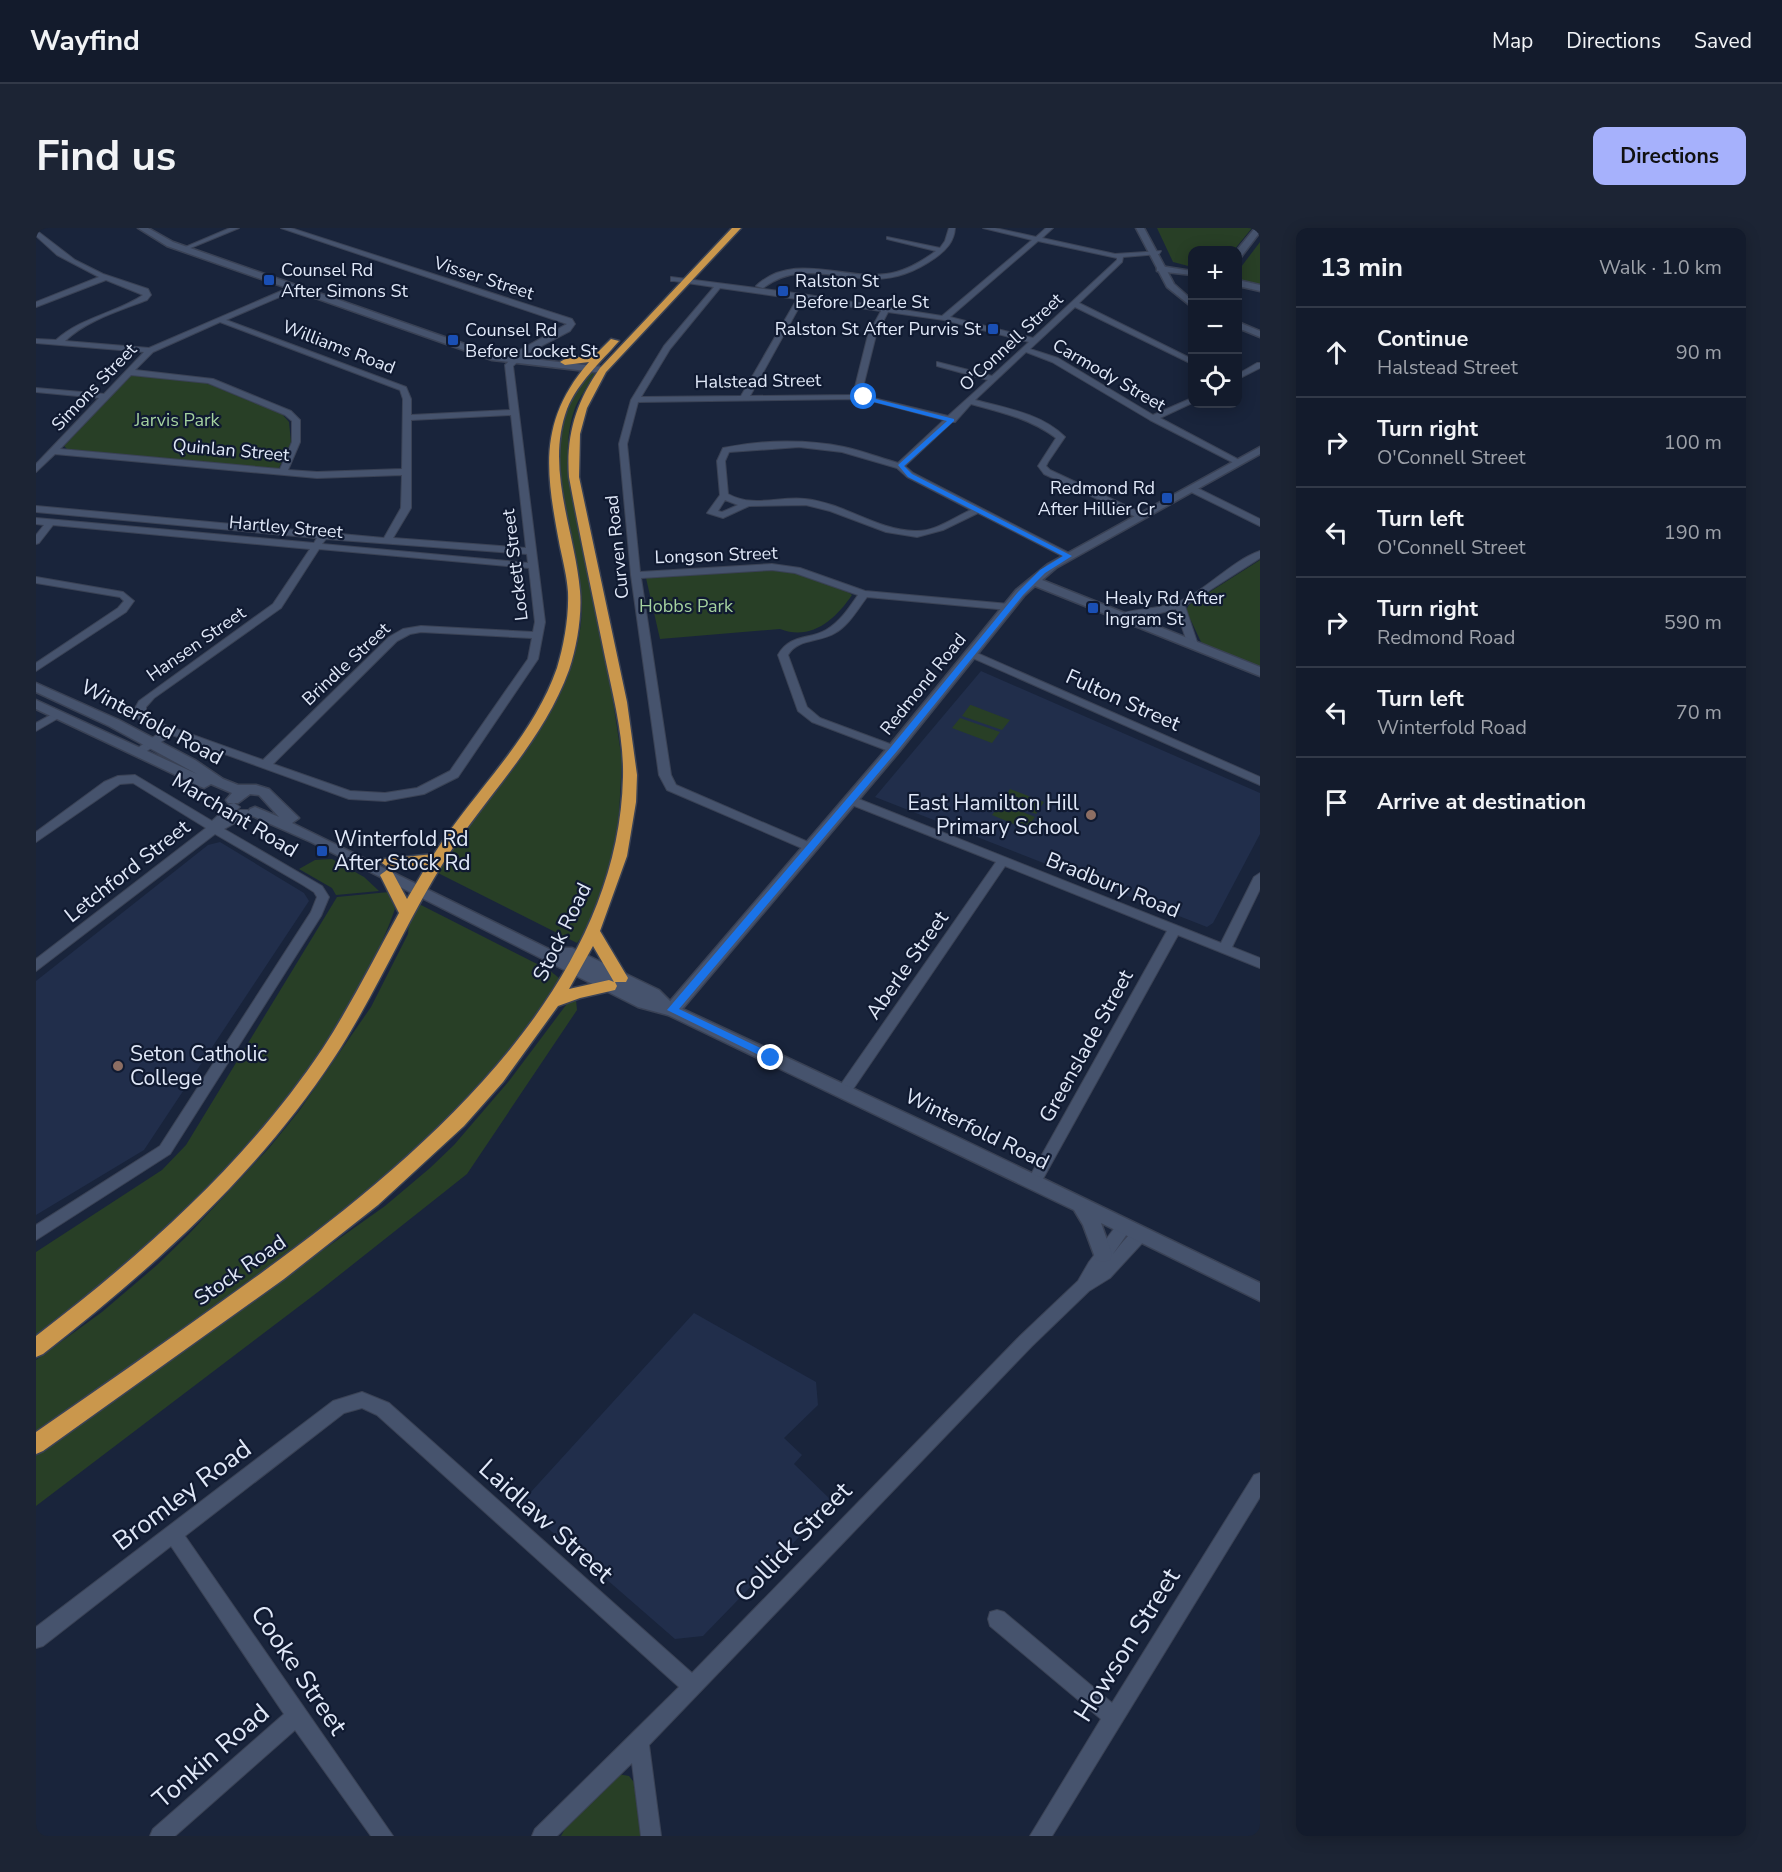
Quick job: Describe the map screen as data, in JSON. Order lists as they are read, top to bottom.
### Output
{
  "streets": {
    "highway": ["Stock Road"],
    "street": [
      "Visser Street",
      "O'Connell Street",
      "Williams Road",
      "Carmody Street",
      "Halstead Street",
      "Simons Street",
      "Quinlan Street",
      "Hartley Street",
      "Curven Road",
      "Longson Street",
      "Lockett Street",
      "Hansen Street",
      "Brindle Street",
      "Redmond Road",
      "Fulton Street",
      "Winterfold Road",
      "Marchant Road",
      "Letchford Street",
      "Bradbury Road",
      "Aberle Street",
      "Greenslade Street",
      "Bromley Road",
      "Laidlaw Street",
      "Collick Street",
      "Howson Street",
      "Cooke Street",
      "Tonkin Road"
    ]
  },
  "crossings": [
    ["Visser Street", "Lockett Street"],
    ["O'Connell Street", "Carmody Street"],
    ["O'Connell Street", "Halstead Street"],
    ["Williams Road", "Simons Street"],
    ["Williams Road", "Quinlan Street"],
    ["Williams Road", "Hartley Street"],
    ["Carmody Street", "Redmond Road"],
    ["Halstead Street", "Curven Road"],
    ["Simons Street", "Quinlan Street"],
    ["Hartley Street", "Lockett Street"],
    ["Hartley Street", "Hansen Street"],
    ["Curven Road", "Longson Street"],
    ["Curven Road", "Redmond Road"],
    ["Longson Street", "Redmond Road"],
    ["Lockett Street", "Hansen Street"],
    ["Lockett Street", "Brindle Street"],
    ["Hansen Street", "Brindle Street"],
    ["Redmond Road", "Fulton Street"],
    ["Redmond Road", "Winterfold Road"],
    ["Redmond Road", "Bradbury Road"],
    ["Winterfold Road", "Letchford Street"],
    ["Winterfold Road", "Stock Road"],
    ["Winterfold Road", "Aberle Street"],
    ["Winterfold Road", "Greenslade Street"],
    ["Winterfold Road", "Collick Street"],
    ["Marchant Road", "Letchford Street"],
    ["Bradbury Road", "Aberle Street"],
    ["Bradbury Road", "Greenslade Street"],
    ["Bromley Road", "Laidlaw Street"],
    ["Bromley Road", "Cooke Street"],
    ["Laidlaw Street", "Collick Street"],
    ["Cooke Street", "Tonkin Road"]
  ],
  "parks": ["Jarvis Park", "Hobbs Park"],
  "places": {
    "transit": [
      "Counsel Rd After Simons St",
      "Ralston St Before Dearle St",
      "Ralston St After Purvis St",
      "Counsel Rd Before Locket St",
      "Redmond Rd After Hillier Cr",
      "Healy Rd After Ingram St",
      "Winterfold Rd After Stock Rd"
    ],
    "other": ["East Hamilton Hill Primary School", "Seton Catholic College"]
  },
  "page": {
    "header": "Wayfind",
    "nav": ["Map", "Directions", "Saved"],
    "buttons": "Directions",
    "title": "Find us",
    "heading": ["13 min", "Walk · 1.0 km"],
    "map_buttons": ["+", "−"],
    "list": [
      ["Continue", "Halstead Street", "90 m"],
      ["Turn right", "O'Connell Street", "100 m"],
      ["Turn left", "O'Connell Street", "190 m"],
      ["Turn right", "Redmond Road", "590 m"],
      ["Turn left", "Winterfold Road", "70 m"],
      "Arrive at destination"
    ]
  }
}
